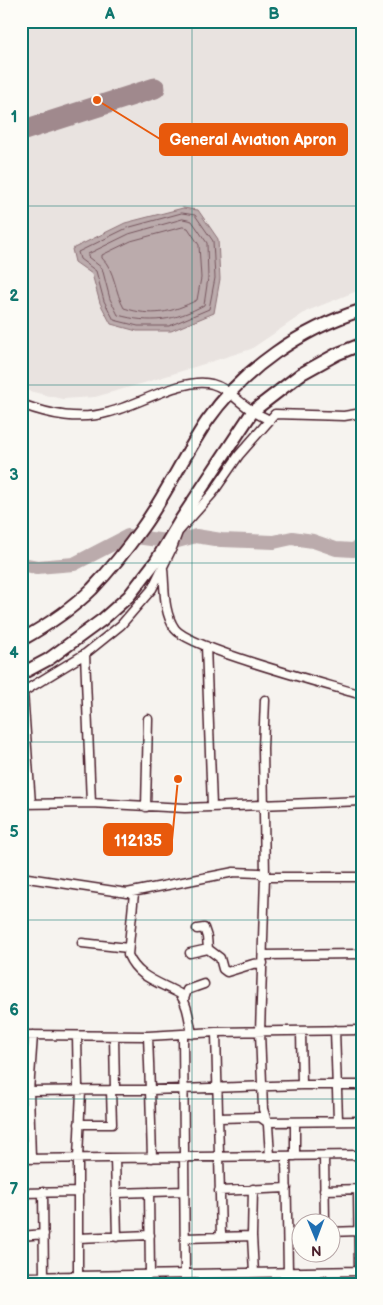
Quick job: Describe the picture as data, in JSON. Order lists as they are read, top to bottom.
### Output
{
  "places": ["General Avıatıon Apron", "112135"],
  "north": "bottom",
  "grid": {
    "columns": ["A", "B"],
    "rows": [
      "1",
      "2",
      "3",
      "4",
      "5",
      "6",
      "7"
    ]
  }
}
